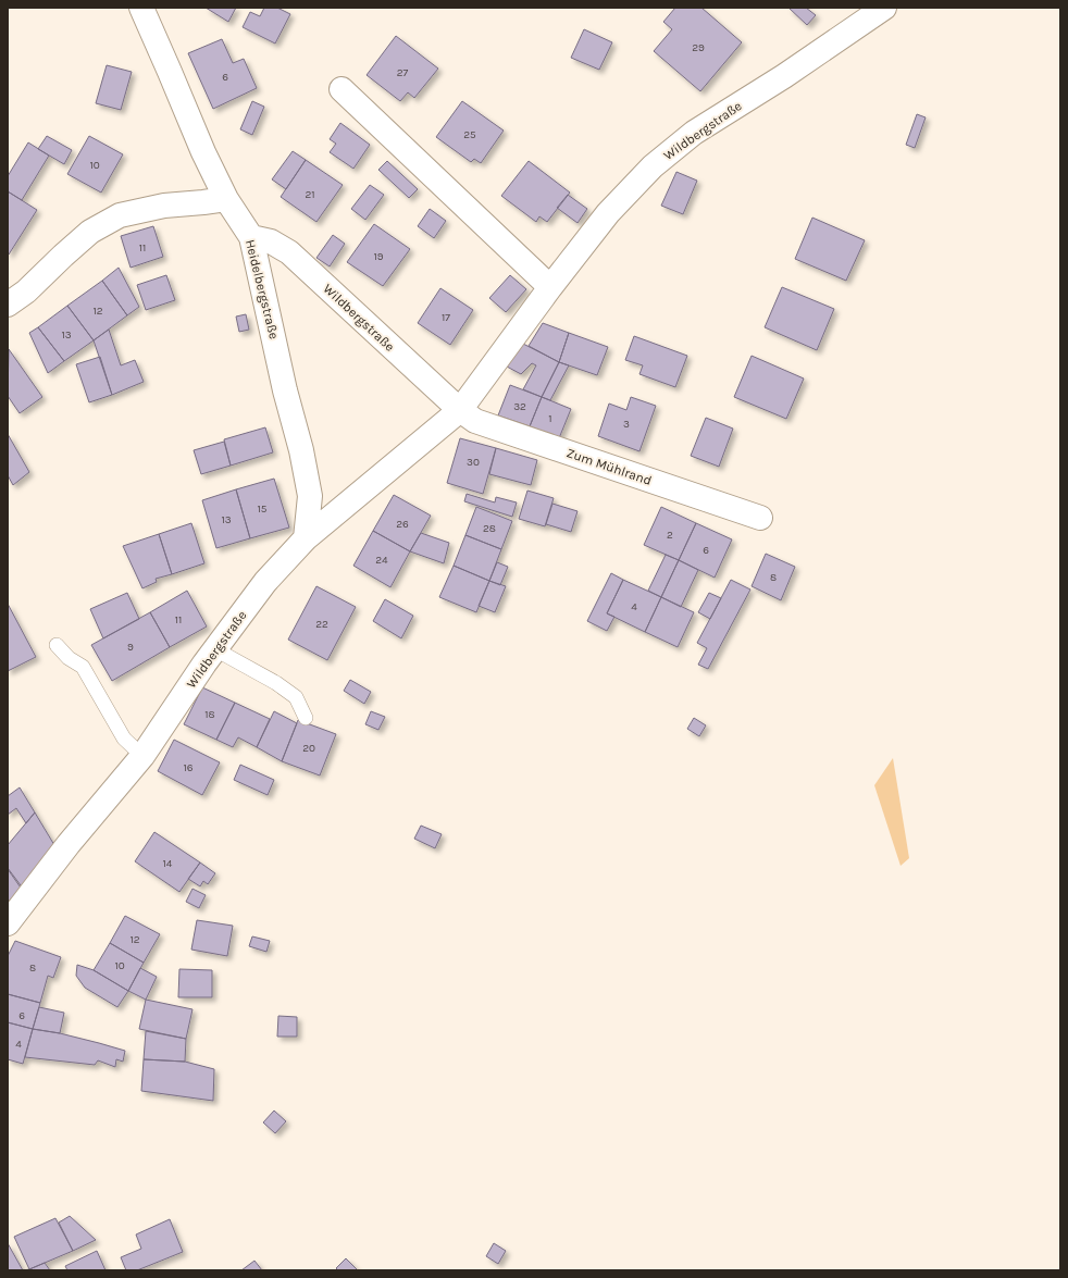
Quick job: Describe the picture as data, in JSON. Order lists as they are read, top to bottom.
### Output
{
  "streets": {
    "street": ["Wildbergstraße", "Heidelbergstraße", "Zum Mühlrand"]
  },
  "crossings": [
    ["Wildbergstraße", "Heidelbergstraße"],
    ["Wildbergstraße", "Zum Mühlrand"]
  ],
  "house_numbers": [
    "29",
    "27",
    "6",
    "25",
    "10",
    "21",
    "11",
    "19",
    "12",
    "17",
    "13",
    "32",
    "1",
    "3",
    "30",
    "15",
    "13",
    "26",
    "28",
    "2",
    "6",
    "24",
    "8",
    "4",
    "11",
    "22",
    "9",
    "18",
    "20",
    "16",
    "14",
    "12",
    "10",
    "8",
    "6",
    "4"
  ]
}
